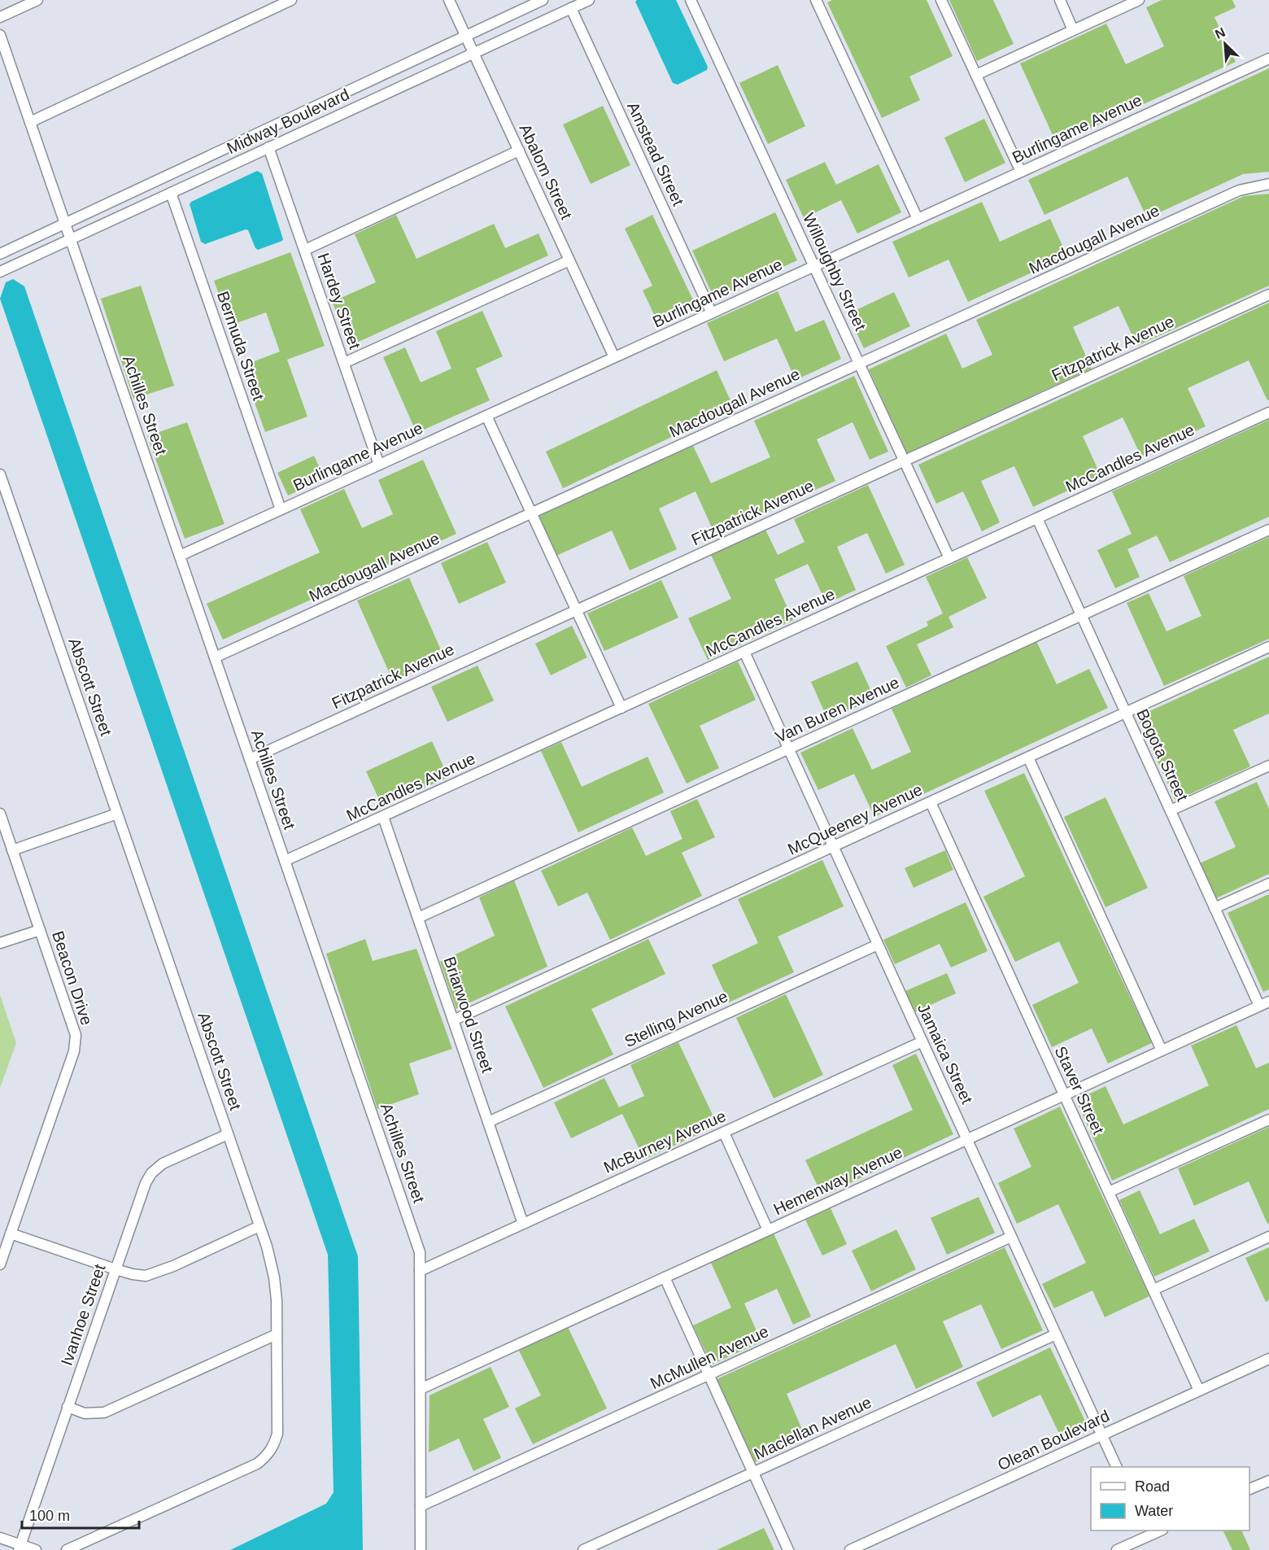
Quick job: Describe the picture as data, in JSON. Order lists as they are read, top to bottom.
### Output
{
  "streets": {
    "street": [
      "Midway Boulevard",
      "Burlingame Avenue",
      "Amstead Street",
      "Abalom Street",
      "Macdougall Avenue",
      "Willoughby Street",
      "Hardey Street",
      "Bermuda Street",
      "Fitzpatrick Avenue",
      "Achilles Street",
      "McCandles Avenue",
      "Abscott Street",
      "Van Buren Avenue",
      "Bogota Street",
      "McQueeney Avenue",
      "Beacon Drive",
      "Briarwood Street",
      "Stelling Avenue",
      "Jamaica Street",
      "Staver Street",
      "McBurney Avenue",
      "Hemenway Avenue",
      "Ivanhoe Street",
      "McMullen Avenue",
      "Maclellan Avenue",
      "Olean Boulevard"
    ]
  },
  "crossings": [
    ["Midway Boulevard", "Amstead Street"],
    ["Midway Boulevard", "Abalom Street"],
    ["Midway Boulevard", "Hardey Street"],
    ["Midway Boulevard", "Bermuda Street"],
    ["Midway Boulevard", "Achilles Street"],
    ["Burlingame Avenue", "Amstead Street"],
    ["Burlingame Avenue", "Abalom Street"],
    ["Burlingame Avenue", "Willoughby Street"],
    ["Burlingame Avenue", "Hardey Street"],
    ["Burlingame Avenue", "Bermuda Street"],
    ["Burlingame Avenue", "Achilles Street"],
    ["Macdougall Avenue", "Willoughby Street"],
    ["Macdougall Avenue", "Achilles Street"],
    ["Willoughby Street", "Fitzpatrick Avenue"],
    ["Willoughby Street", "McCandles Avenue"],
    ["Fitzpatrick Avenue", "Achilles Street"],
    ["Achilles Street", "McCandles Avenue"],
    ["Achilles Street", "McBurney Avenue"],
    ["Achilles Street", "Hemenway Avenue"],
    ["Achilles Street", "McMullen Avenue"],
    ["McCandles Avenue", "Bogota Street"],
    ["McCandles Avenue", "Briarwood Street"],
    ["McCandles Avenue", "Jamaica Street"],
    ["Abscott Street", "Ivanhoe Street"],
    ["Van Buren Avenue", "Bogota Street"],
    ["Van Buren Avenue", "Briarwood Street"],
    ["Van Buren Avenue", "Jamaica Street"],
    ["Bogota Street", "McQueeney Avenue"],
    ["Bogota Street", "Hemenway Avenue"],
    ["McQueeney Avenue", "Briarwood Street"],
    ["McQueeney Avenue", "Jamaica Street"],
    ["McQueeney Avenue", "Staver Street"],
    ["Briarwood Street", "Stelling Avenue"],
    ["Briarwood Street", "McBurney Avenue"],
    ["Stelling Avenue", "Jamaica Street"],
    ["Jamaica Street", "McBurney Avenue"],
    ["Jamaica Street", "Hemenway Avenue"],
    ["Jamaica Street", "McMullen Avenue"],
    ["Jamaica Street", "Maclellan Avenue"],
    ["Jamaica Street", "Olean Boulevard"],
    ["Staver Street", "Hemenway Avenue"],
    ["Staver Street", "Olean Boulevard"]
  ],
  "legend": ["Road", "Water"],
  "scale_bar": "100 m",
  "north": "top left"
}
